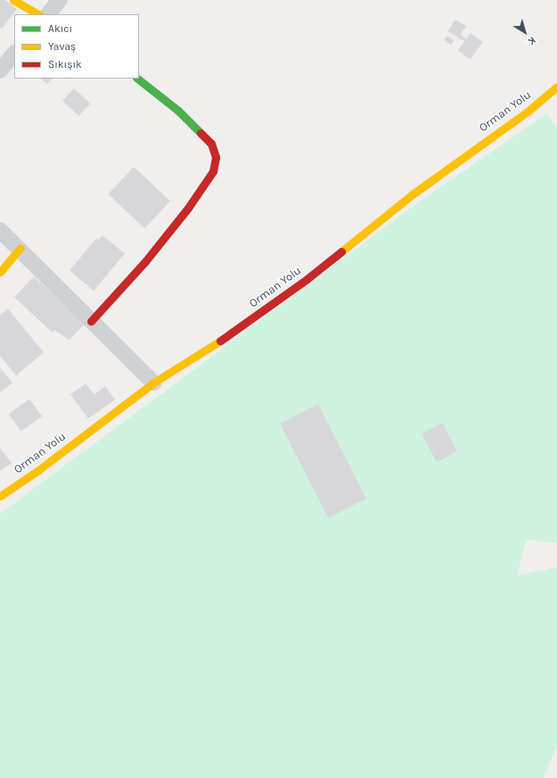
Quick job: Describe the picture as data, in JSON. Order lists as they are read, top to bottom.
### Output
{
  "streets": {
    "street": ["Orman Yolu"]
  },
  "legend": ["Akıcı", "Yavaş", "Sıkışık"],
  "north": "bottom right"
}
